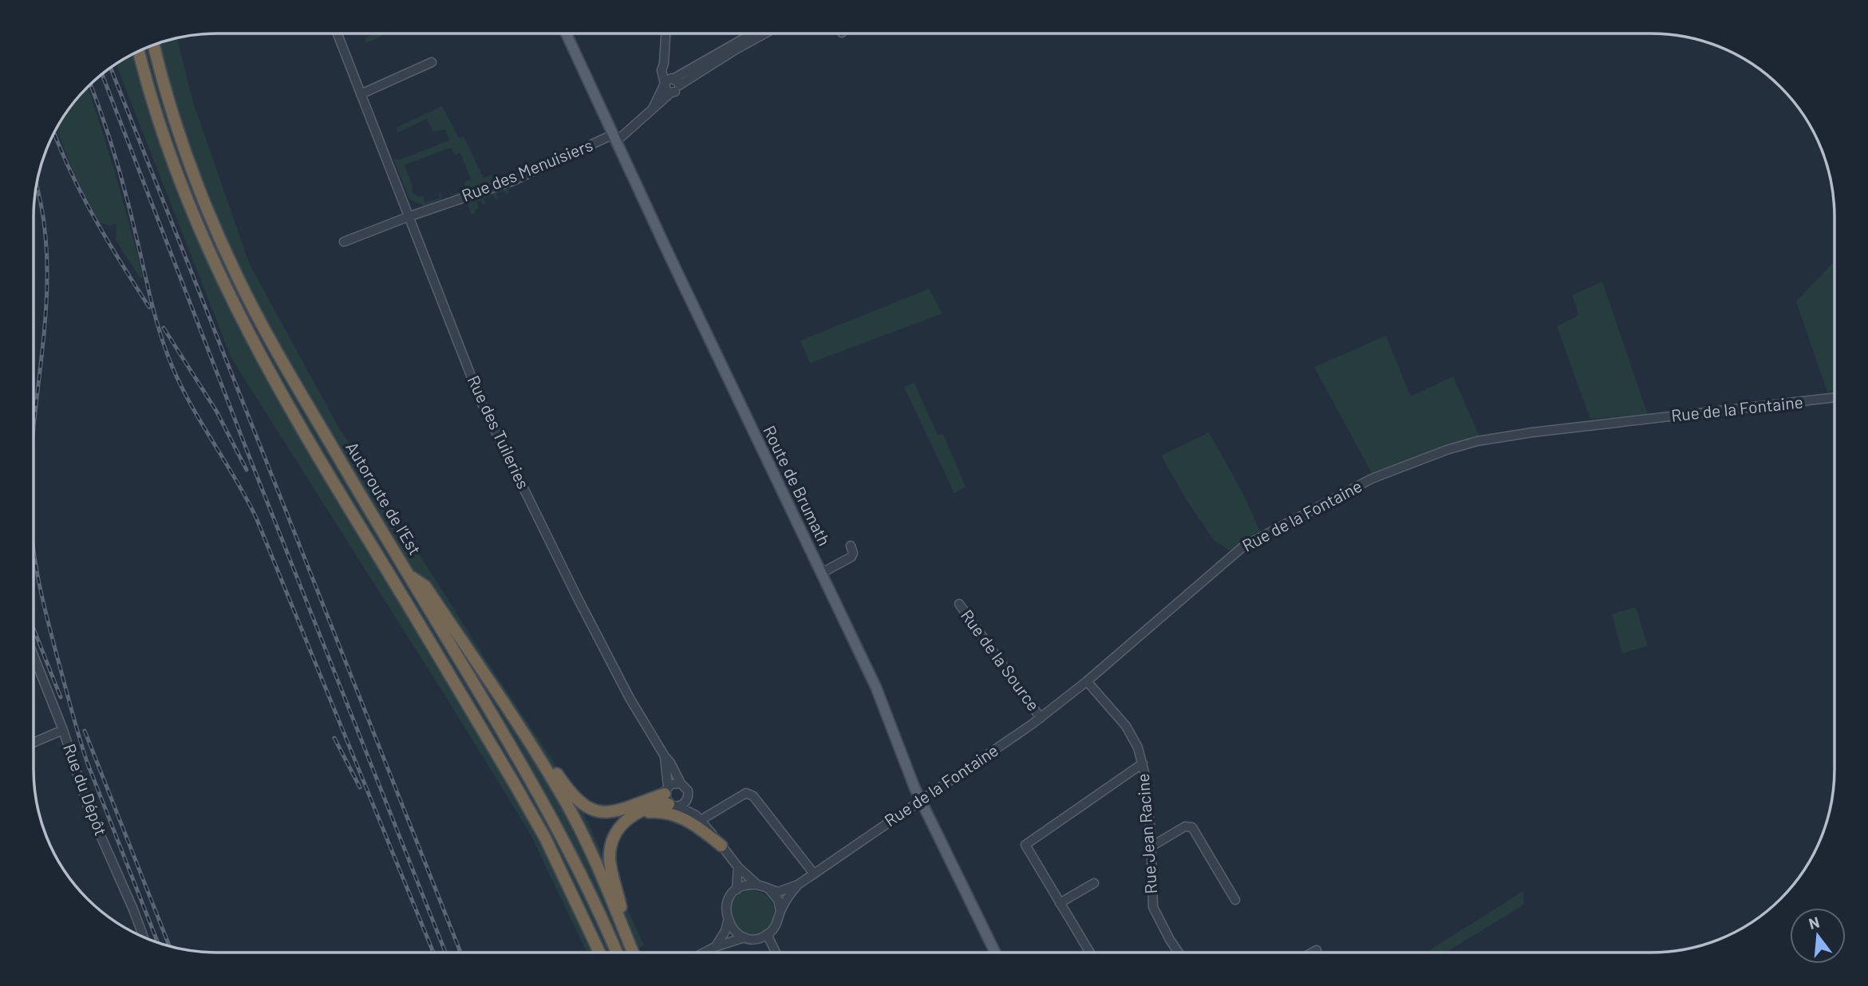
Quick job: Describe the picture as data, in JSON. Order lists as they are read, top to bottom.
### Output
{
  "streets": {
    "highway": ["Autoroute de l’Est"],
    "main road": ["Route de Brumath"],
    "street": [
      "Rue des Menuisiers",
      "Rue de la Fontaine",
      "Rue des Tuileries",
      "Rue de la Source",
      "Rue du Dépôt",
      "Rue Jean Racine"
    ]
  },
  "crossings": [
    ["Rue des Menuisiers", "Rue des Tuileries"],
    ["Rue des Menuisiers", "Route de Brumath"],
    ["Rue de la Fontaine", "Rue des Tuileries"],
    ["Rue de la Fontaine", "Route de Brumath"],
    ["Rue de la Fontaine", "Rue de la Source"],
    ["Rue de la Fontaine", "Rue Jean Racine"]
  ],
  "north": "top"
}
